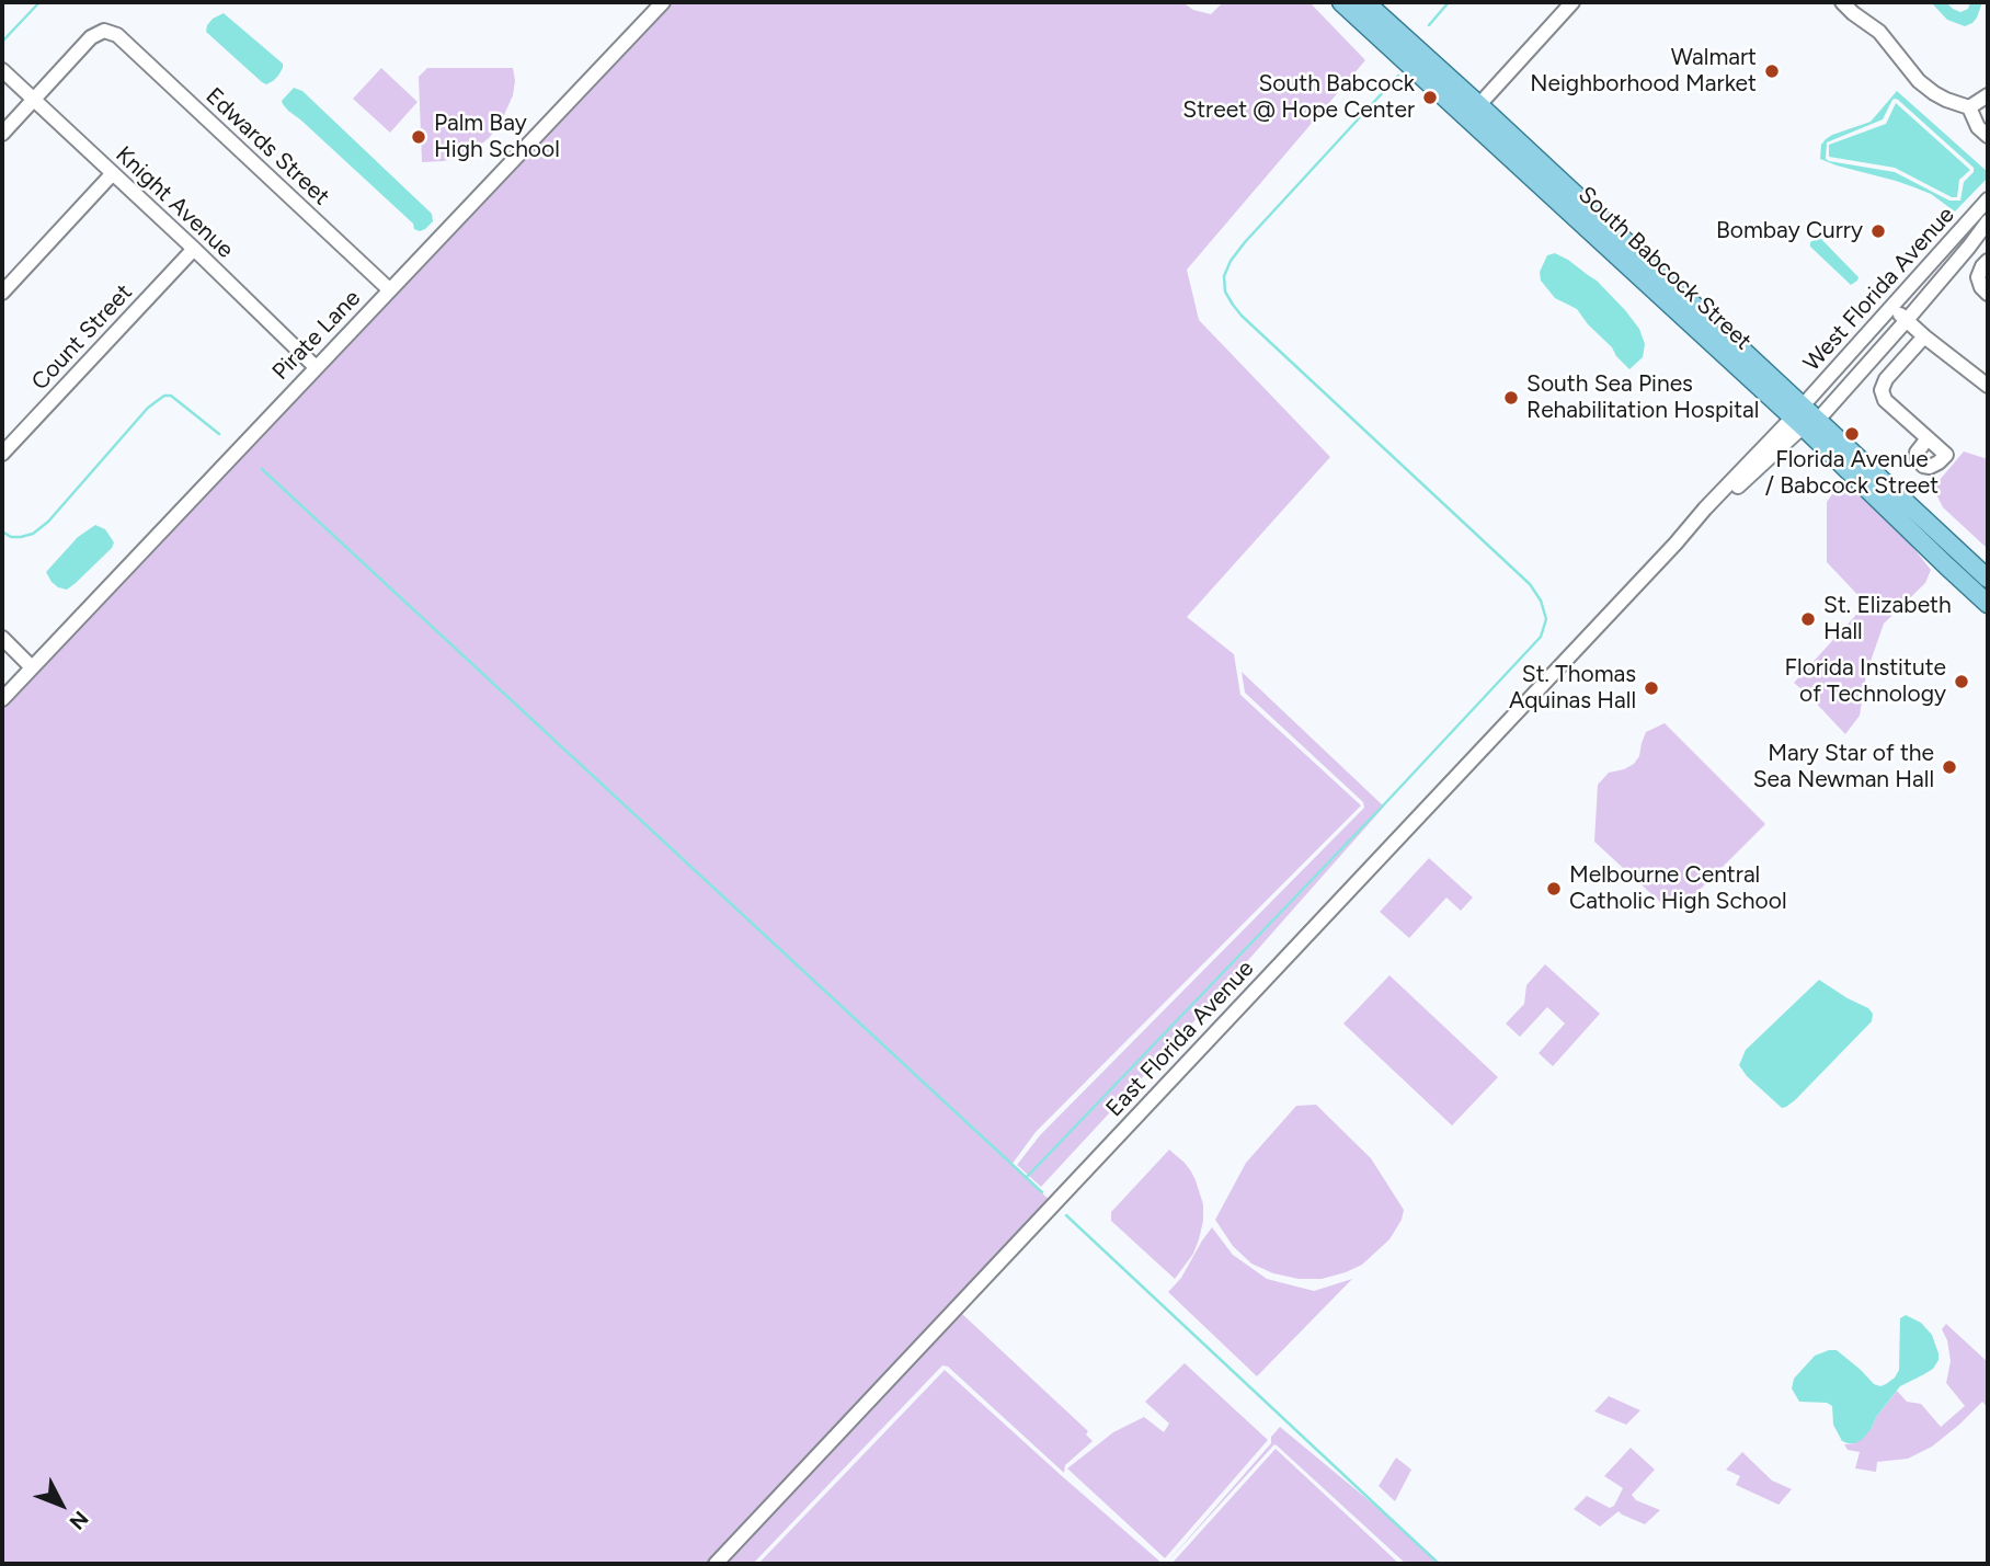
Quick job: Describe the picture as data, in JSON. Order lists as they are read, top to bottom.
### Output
{
  "streets": {
    "main road": ["South Babcock Street"],
    "street": [
      "Edwards Street",
      "Knight Avenue",
      "West Florida Avenue",
      "Pirate Lane",
      "Count Street",
      "East Florida Avenue"
    ]
  },
  "crossings": [
    ["Edwards Street", "Knight Avenue"],
    ["Edwards Street", "Pirate Lane"],
    ["Knight Avenue", "Pirate Lane"],
    ["Knight Avenue", "Count Street"],
    ["South Babcock Street", "West Florida Avenue"],
    ["South Babcock Street", "East Florida Avenue"],
    ["West Florida Avenue", "East Florida Avenue"]
  ],
  "places": [
    "Walmart Neighborhood Market",
    "South Babcock Street @ Hope Center",
    "Palm Bay High School",
    "Bombay Curry",
    "South Sea Pines Rehabilitation Hospital",
    "Florida Avenue / Babcock Street",
    "St. Elizabeth Hall",
    "Florida Institute of Technology",
    "St. Thomas Aquinas Hall",
    "Mary Star of the Sea Newman Hall",
    "Melbourne Central Catholic High School"
  ],
  "north": "bottom right"
}
